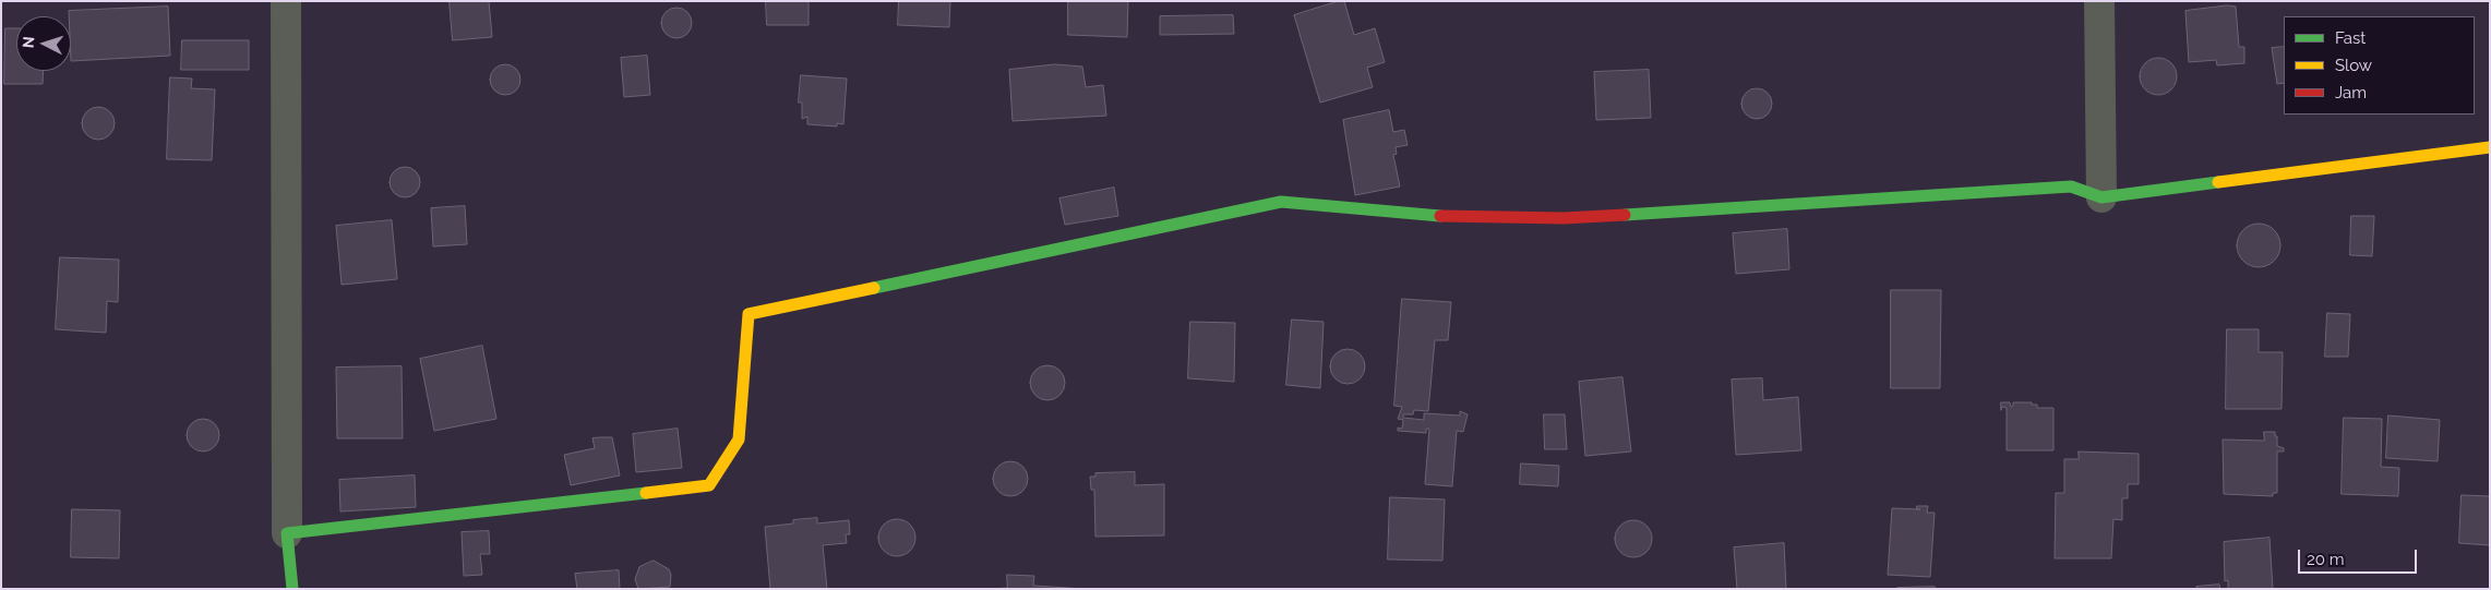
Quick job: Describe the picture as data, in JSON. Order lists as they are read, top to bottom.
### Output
{
  "legend": ["Fast", "Slow", "Jam"],
  "scale_bar": "20 m",
  "north": "left"
}
